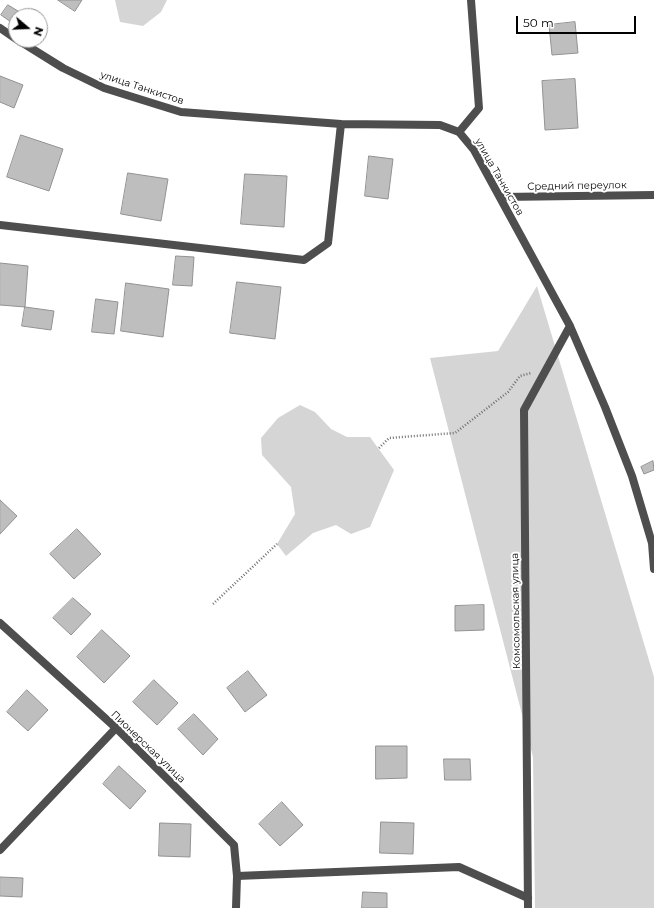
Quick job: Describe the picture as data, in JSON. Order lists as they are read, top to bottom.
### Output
{
  "streets": {
    "street": [
      "улица Танкистов",
      "Средний переулок",
      "Комсомольская улица",
      "Пионерская улица"
    ]
  },
  "crossings": [
    ["улица Танкистов", "Средний переулок"],
    ["улица Танкистов", "Комсомольская улица"]
  ],
  "scale_bar": "50 m",
  "north": "right"
}
